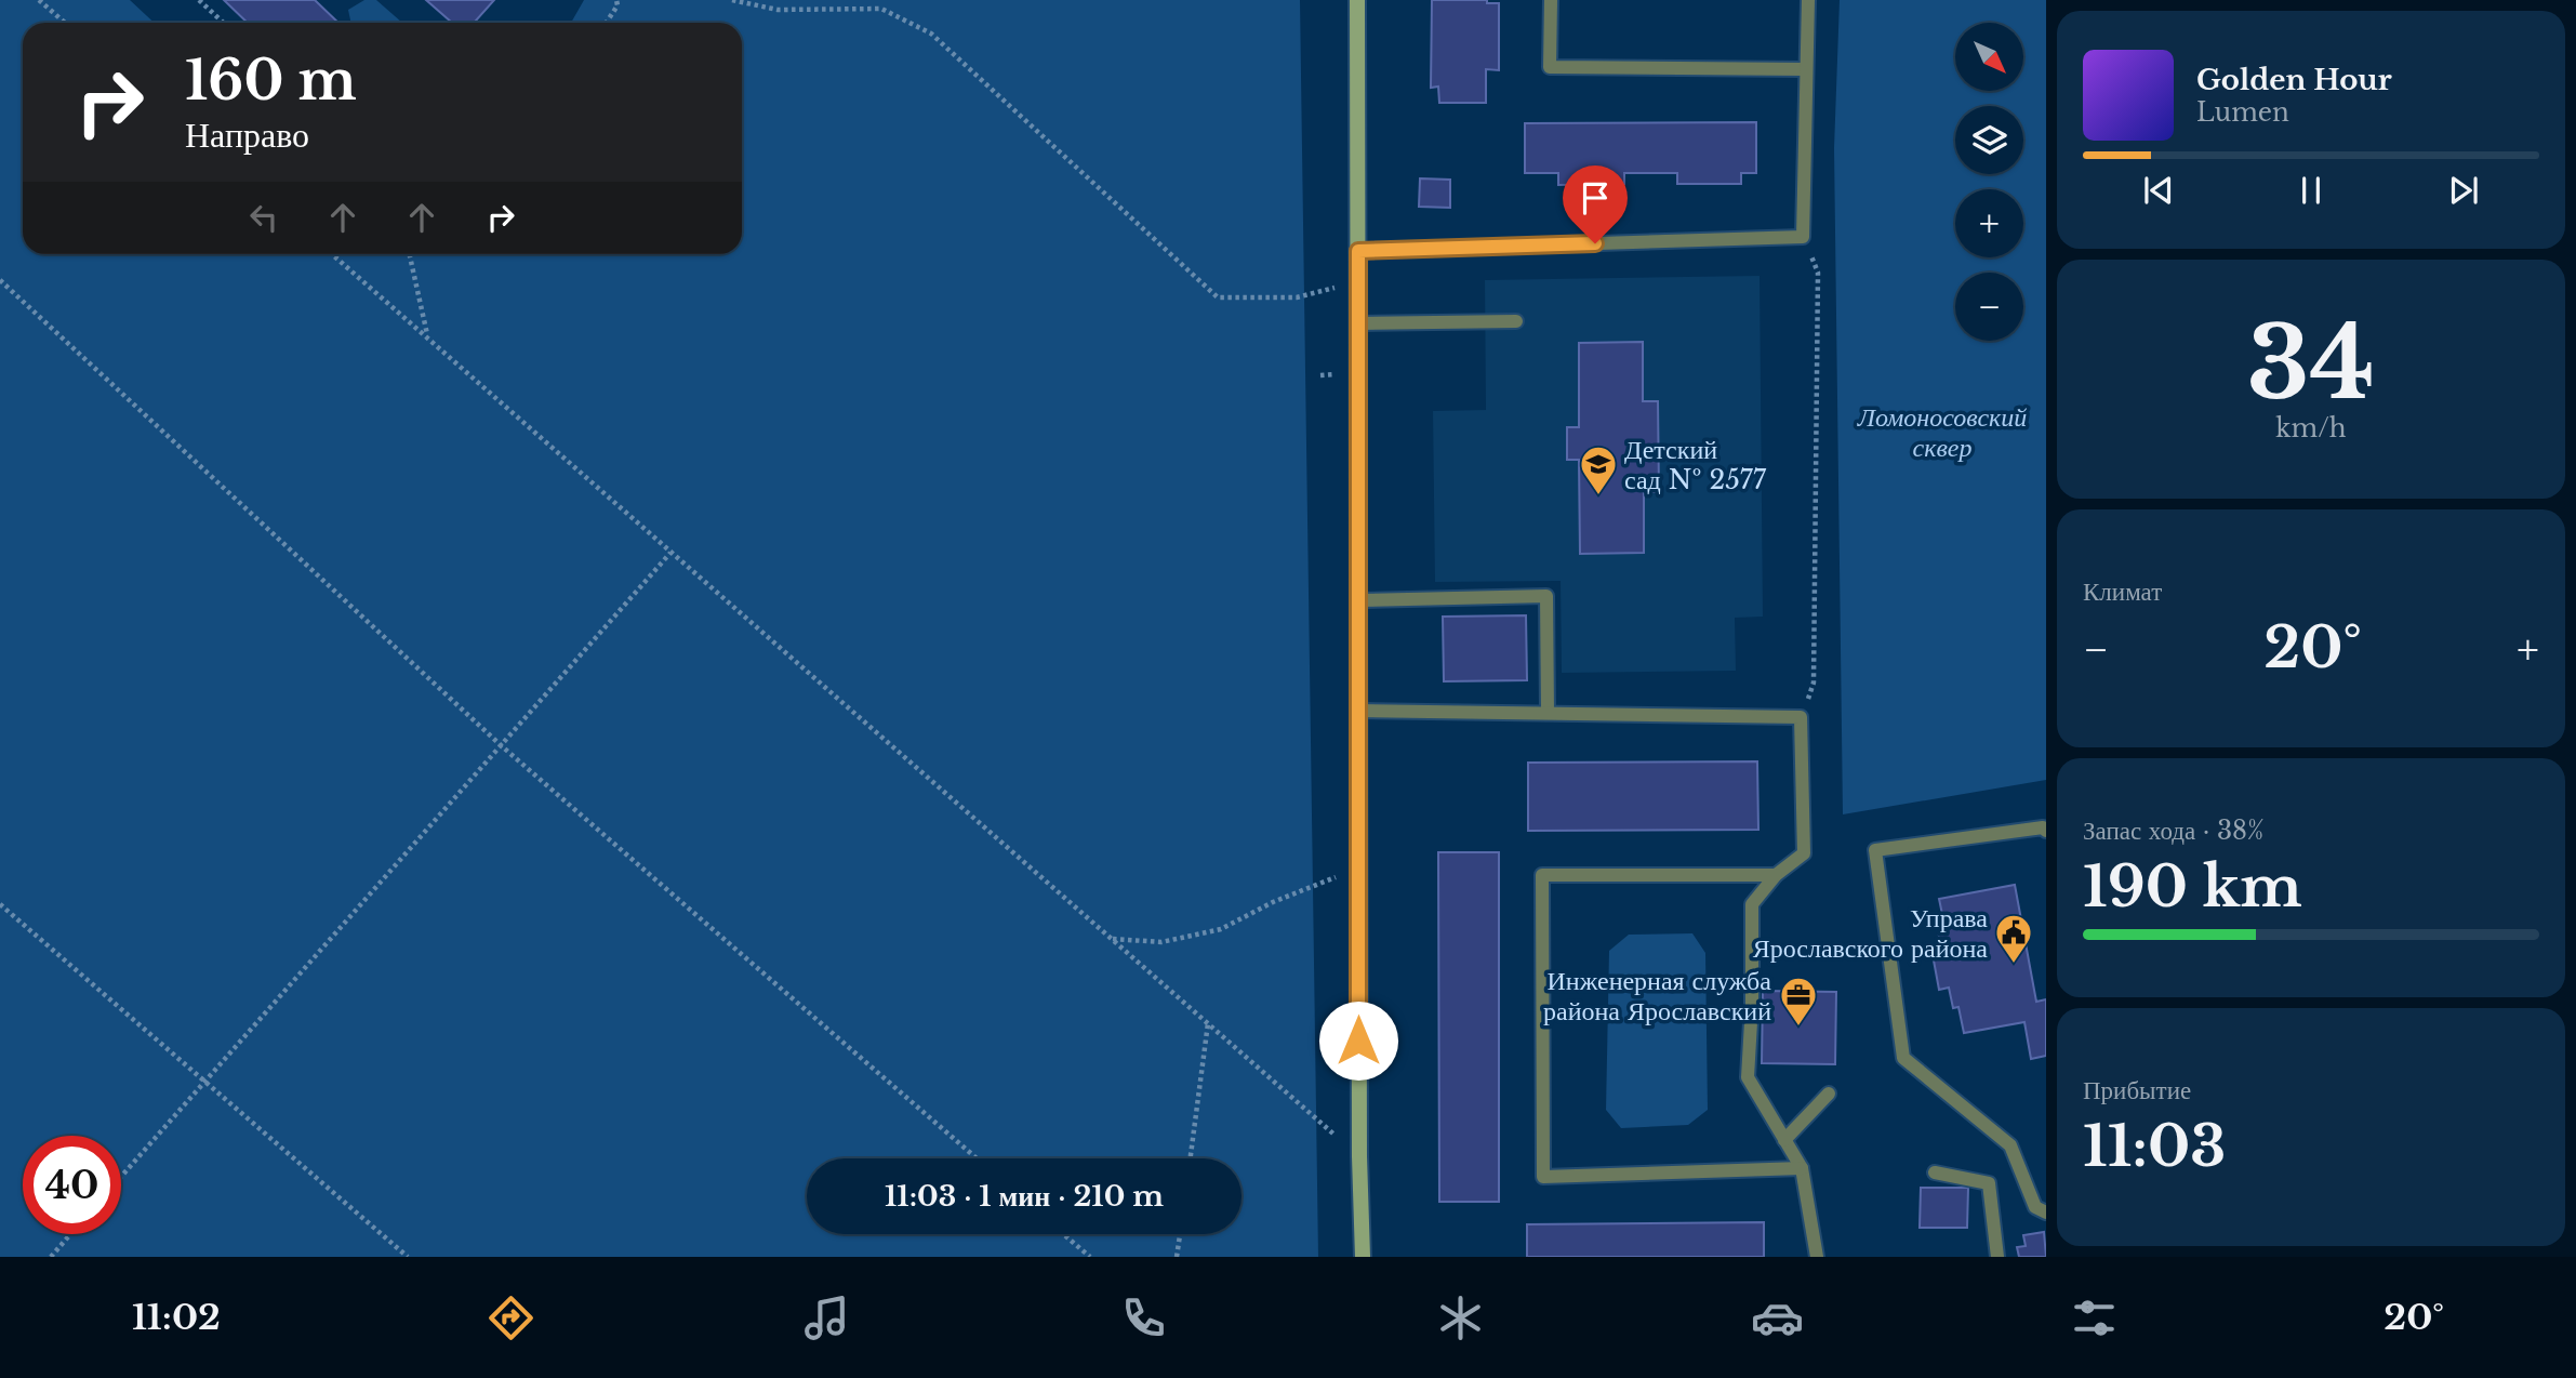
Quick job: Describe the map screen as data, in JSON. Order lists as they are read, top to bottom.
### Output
{
  "parks": ["Ломоносовский сквер"],
  "places": {
    "school or university": ["Детский сад № 2577"],
    "public building": ["Управа Ярославского района"],
    "office": ["Инженерная служба района Ярославский"]
  },
  "north": "bottom right",
  "page": {
    "map_buttons": ["+", "−"],
    "turn": ["160 m", "Направо"],
    "song": ["Golden Hour", "Lumen"],
    "tile": [
      ["34", "km/h"],
      "Климат",
      ["Запас хода · 38%", "190 km"],
      ["Прибытие", "11:03"]
    ],
    "heat": ["−", "20°", "+"],
    "limit": "40",
    "trip": "11:03 · 1 мин · 210 m",
    "tabs": ["11:02", "20°"]
  }
}
